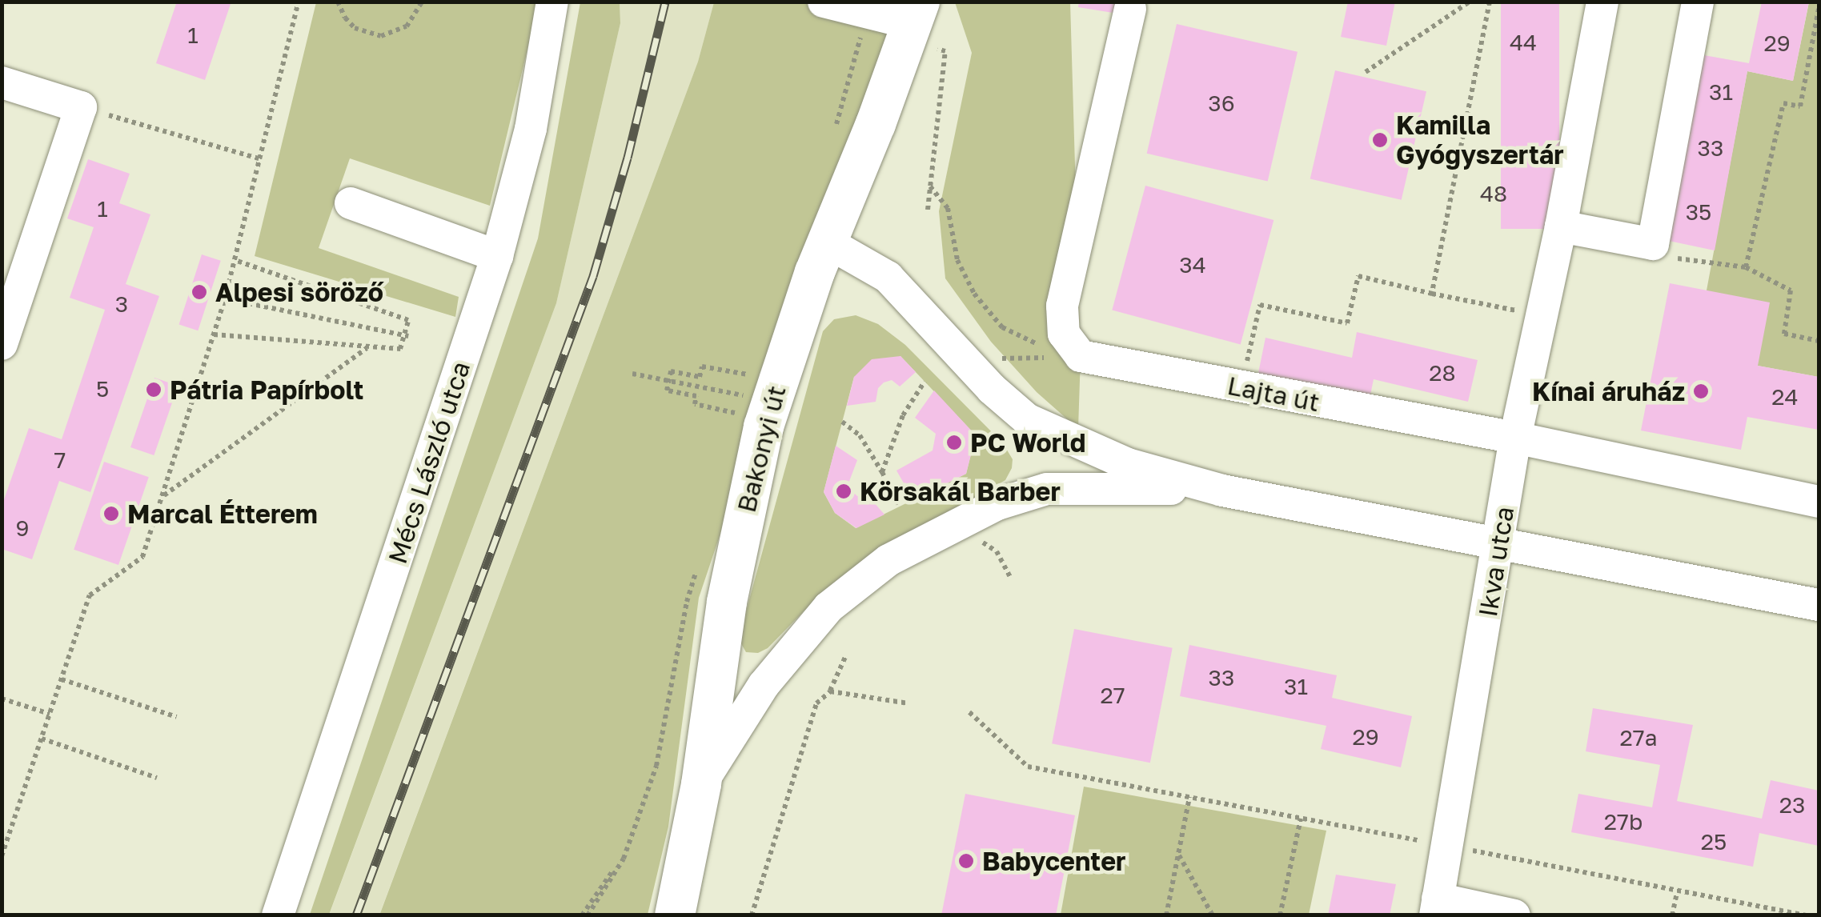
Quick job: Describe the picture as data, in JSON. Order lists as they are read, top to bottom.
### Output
{
  "streets": {
    "main road": ["Bakonyi út"],
    "street": ["Lajta út", "Mécs László utca", "Ikva utca"]
  },
  "crossings": [
    ["Lajta út", "Ikva utca"]
  ],
  "places": [
    "Kamilla Gyógyszertár",
    "Alpesi söröző",
    "Pátria Papírbolt",
    "Kínai áruház",
    "PC World",
    "Körsakál Barber",
    "Marcal Étterem",
    "Babycenter"
  ],
  "house_numbers": [
    "1",
    "44",
    "29",
    "31",
    "36",
    "33",
    "48",
    "1",
    "35",
    "34",
    "3",
    "28",
    "5",
    "24",
    "7",
    "9",
    "33",
    "31",
    "27",
    "29",
    "27a",
    "23",
    "27b",
    "25"
  ]
}
